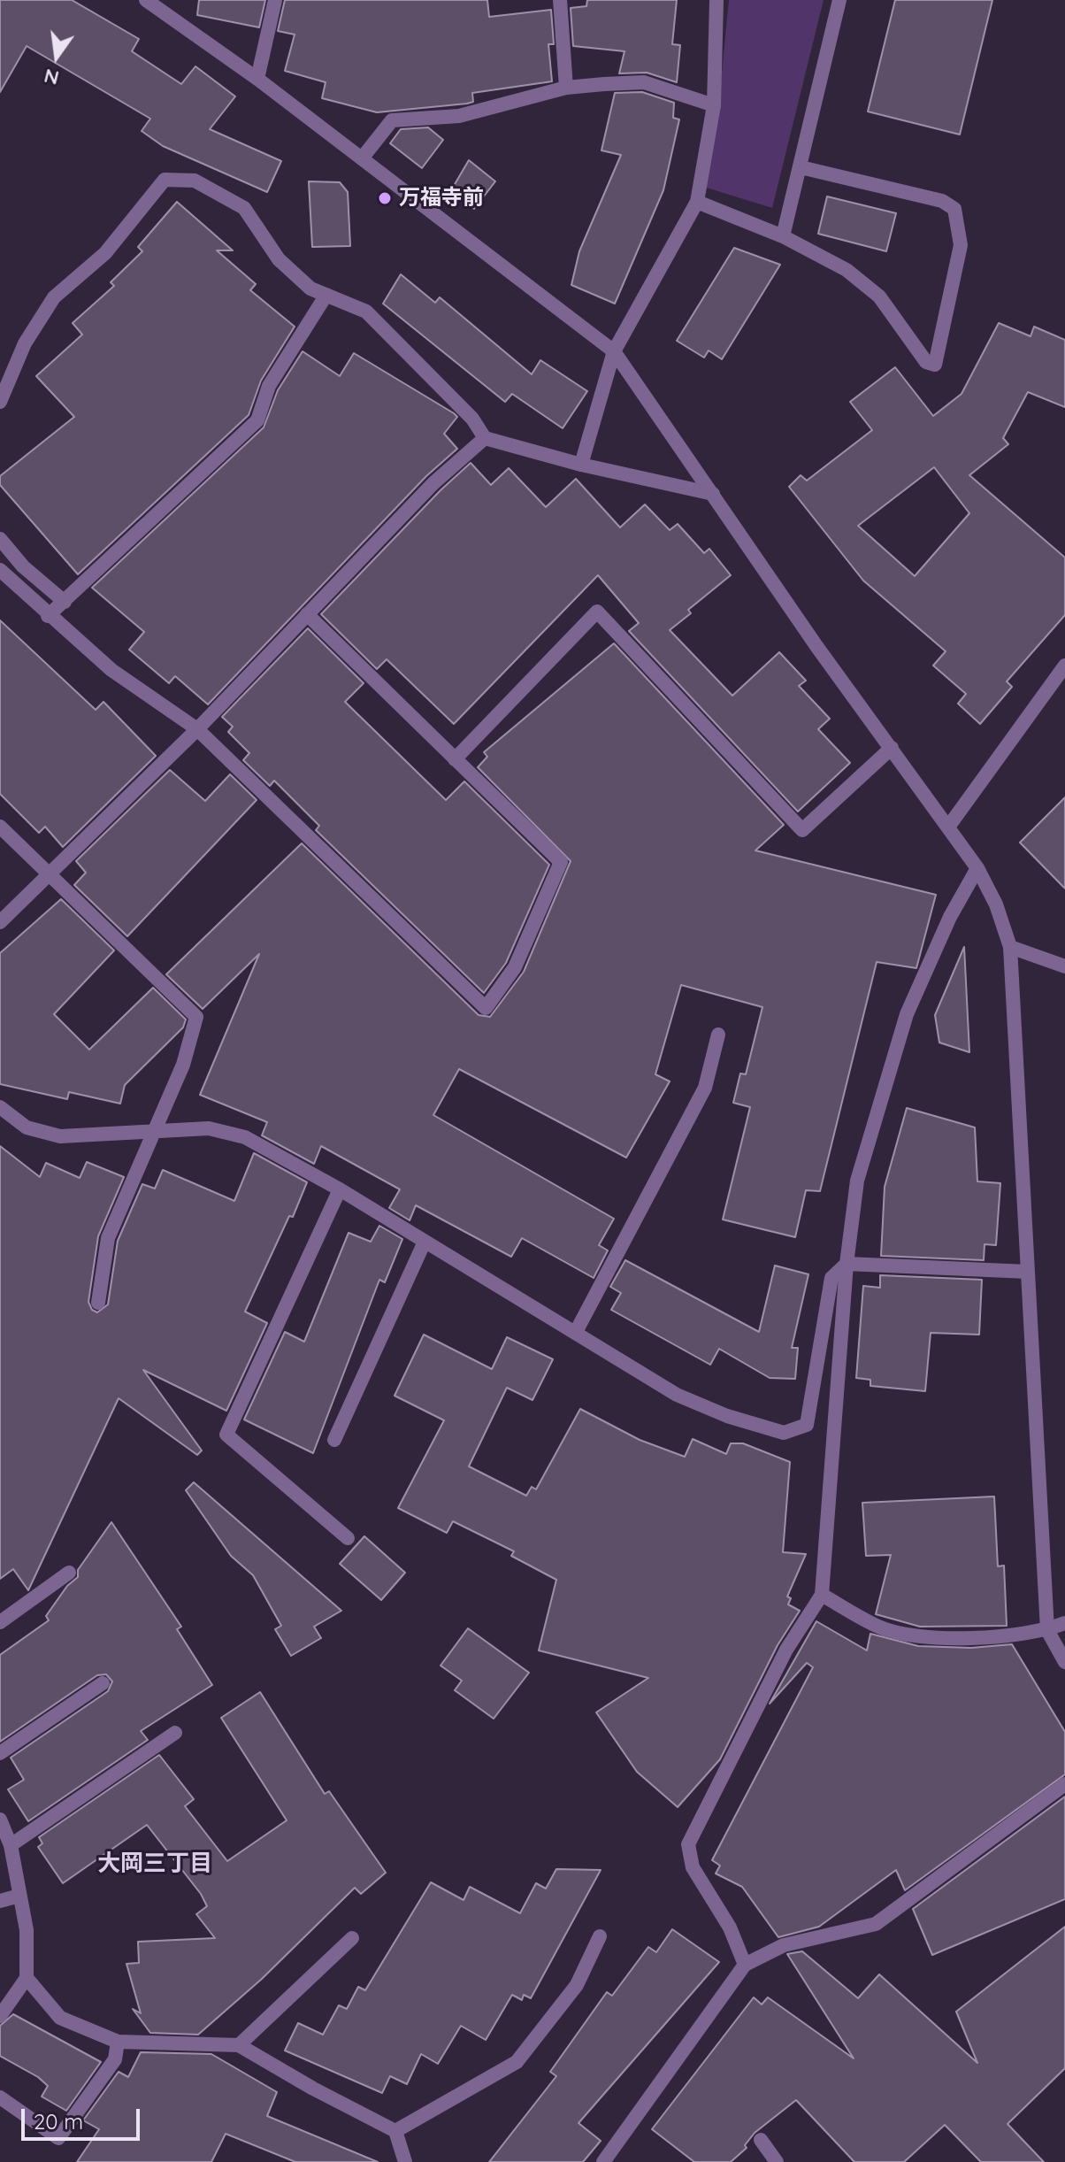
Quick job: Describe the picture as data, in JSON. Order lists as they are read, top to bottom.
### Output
{
  "districts": ["大岡三丁目"],
  "places": ["万福寺前"],
  "scale_bar": "20 m",
  "north": "bottom"
}
